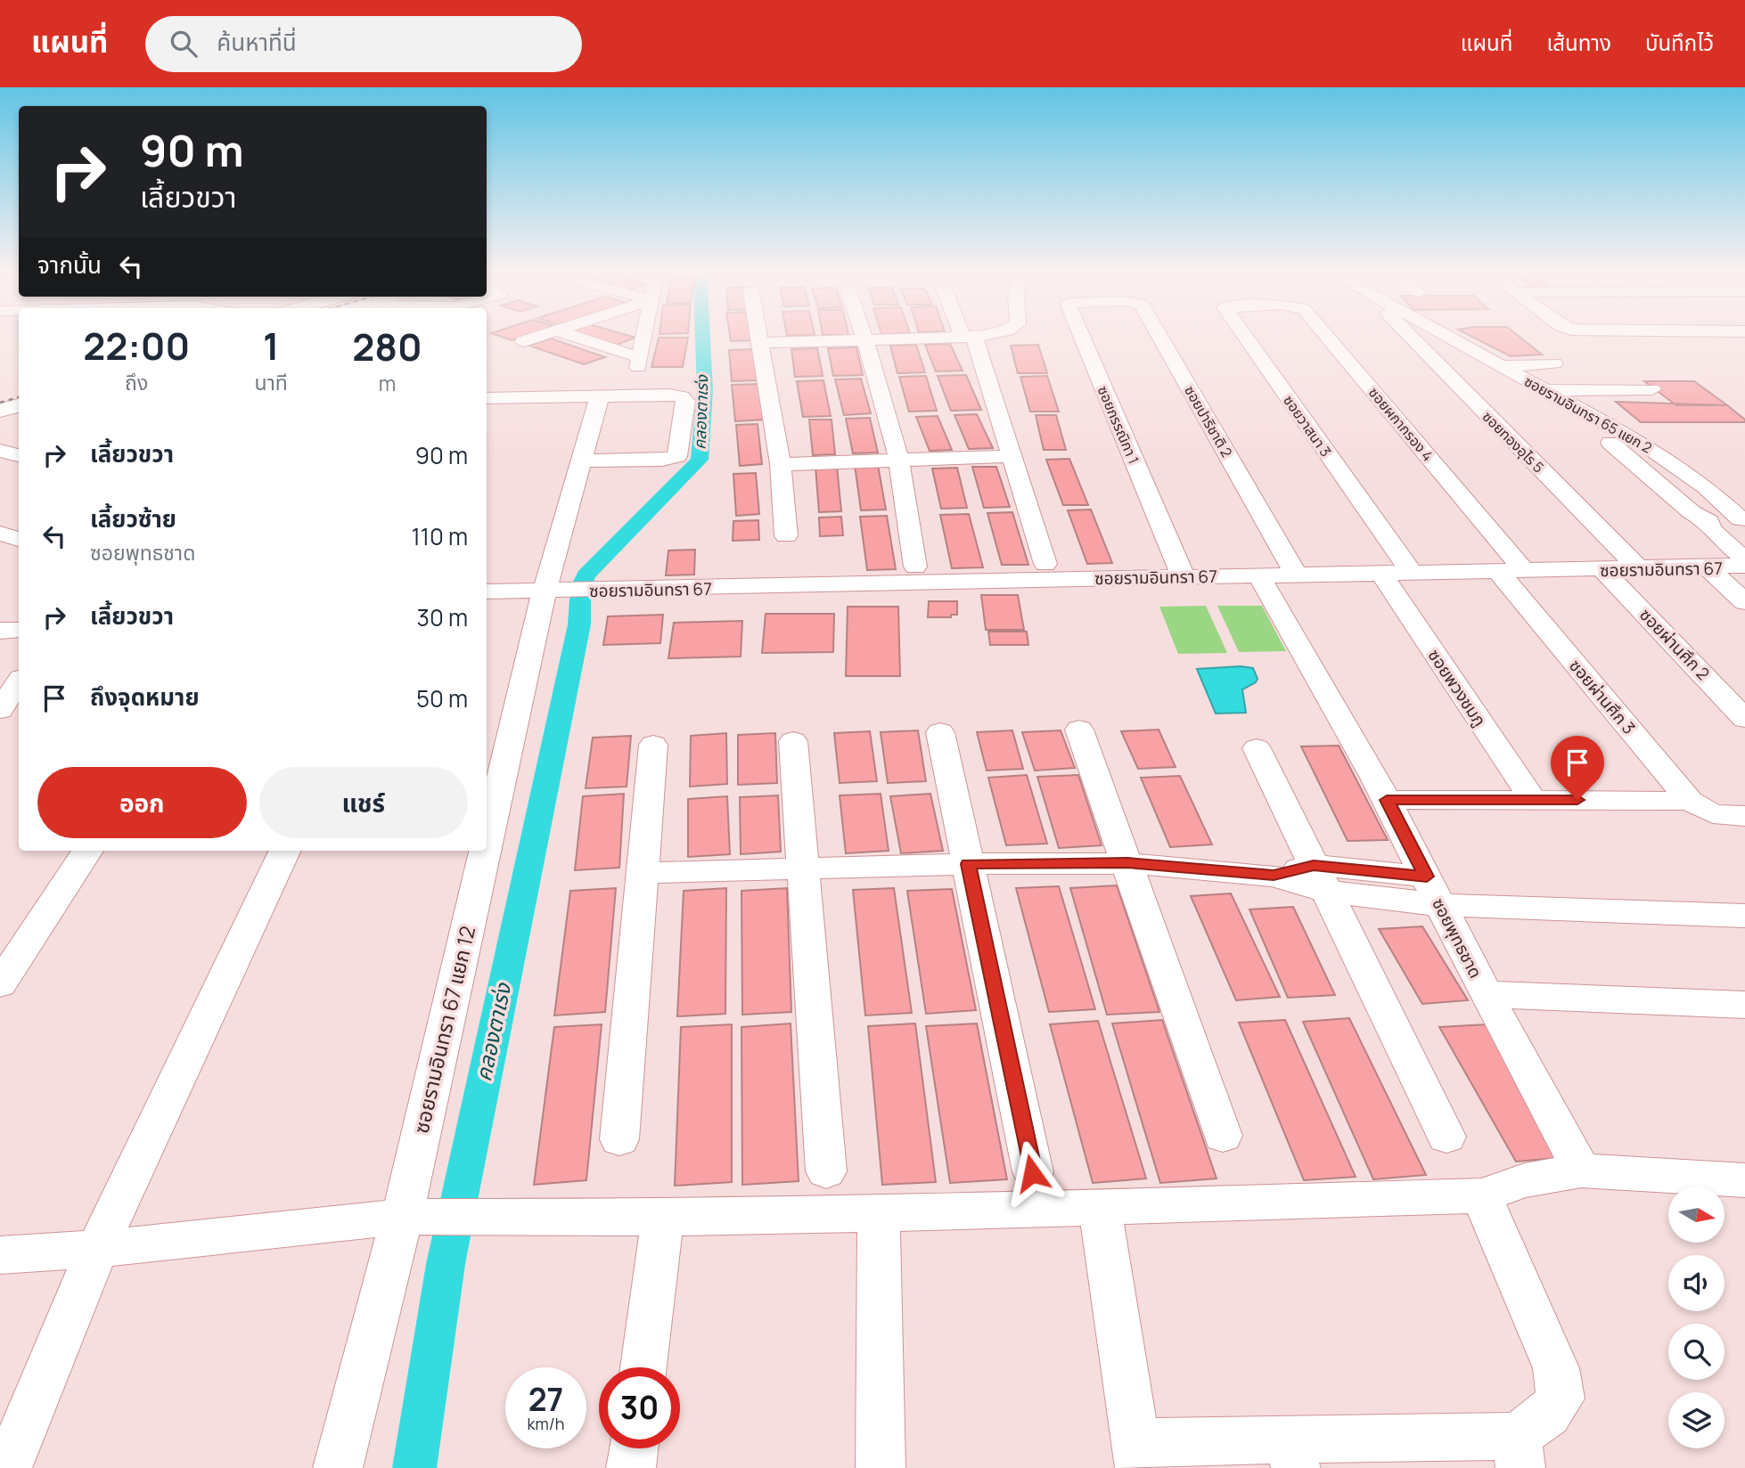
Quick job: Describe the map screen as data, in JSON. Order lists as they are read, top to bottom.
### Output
{
  "streets": {
    "street": [
      "ซอยรามอินทรา 65 แยก 2",
      "ซอยปาริชาติ 2",
      "ซอยผกากรอง 4",
      "ซอยกรรณิกา 1",
      "ซอยวาสนา 3",
      "ซอยทองอุไร 5",
      "ซอยรามอินทรา 67",
      "ซอยผ่านศึก 2",
      "ซอยพวงชมภู",
      "ซอยผ่านศึก 3",
      "ซอยพุทธชาด",
      "ซอยรามอินทรา 67 แยก 12"
    ]
  },
  "crossings": [
    ["ซอยปาริชาติ 2", "ซอยรามอินทรา 67"],
    ["ซอยผกากรอง 4", "ซอยรามอินทรา 67"],
    ["ซอยกรรณิกา 1", "ซอยรามอินทรา 67"],
    ["ซอยวาสนา 3", "ซอยรามอินทรา 67"],
    ["ซอยทองอุไร 5", "ซอยรามอินทรา 67"],
    ["ซอยรามอินทรา 67", "ซอยผ่านศึก 2"],
    ["ซอยรามอินทรา 67", "ซอยพวงชมภู"],
    ["ซอยรามอินทรา 67", "ซอยผ่านศึก 3"],
    ["ซอยรามอินทรา 67", "ซอยพุทธชาด"],
    ["ซอยรามอินทรา 67", "ซอยรามอินทรา 67 แยก 12"]
  ],
  "water": ["คลองตาเร่ง"],
  "north": "right",
  "page": {
    "header": "แผนที่",
    "search": "ค้นหาที่นี่",
    "nav": ["แผนที่", "เส้นทาง", "บันทึกไว้"],
    "turn": ["90 m", "เลี้ยวขวา"],
    "then": "จากนั้น",
    "eta": [
      "22:00",
      "ถึง",
      "1",
      "นาที",
      "280",
      "m"
    ],
    "list": [
      {
        "name": "เลี้ยวขวา",
        "value": "90 m"
      },
      {
        "name": "เลี้ยวซ้าย",
        "note": "ซอยพุทธชาด",
        "value": "110 m"
      },
      {
        "name": "เลี้ยวขวา",
        "value": "30 m"
      },
      {
        "name": "ถึงจุดหมาย",
        "value": "50 m"
      }
    ],
    "buttons": ["ออก", "แชร์"],
    "speed": "27 km/h",
    "limit": "30"
  }
}
